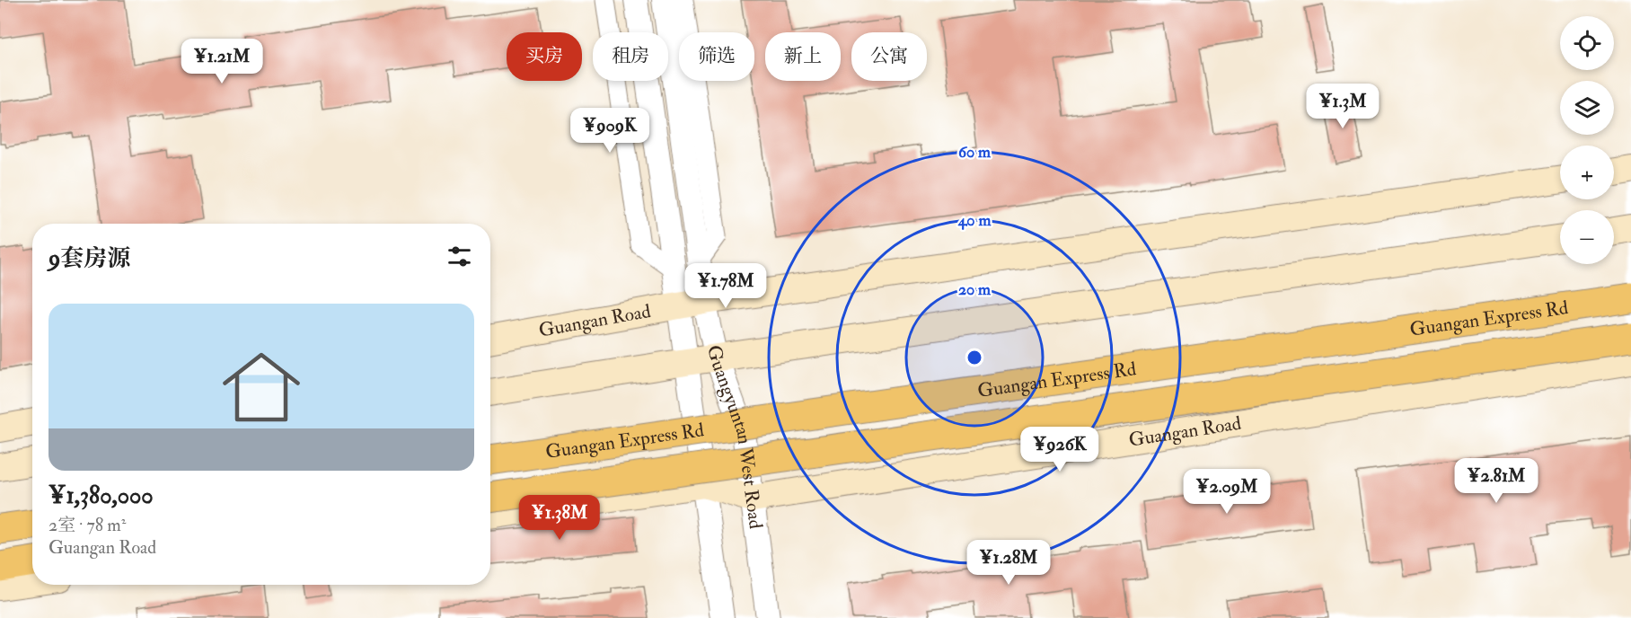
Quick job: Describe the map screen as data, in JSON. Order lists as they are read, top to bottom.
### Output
{
  "streets": {
    "highway": ["Guangan Express Rd"],
    "main road": ["Guangan Road"],
    "street": ["Guangyuntan West Road"]
  },
  "crossings": [
    ["Guangan Road", "Guangyuntan West Road"]
  ],
  "page": {
    "map_buttons": ["+", "−"],
    "chip": [
      "买房",
      "租房",
      "筛选",
      "新上",
      "公寓"
    ],
    "price": [
      "¥1.21M",
      "¥1.3M",
      "¥909K",
      "¥1.78M",
      "¥926K",
      "¥2.81M",
      "¥2.09M",
      "¥1.38M",
      "¥1.28M"
    ],
    "heading": "9套房源",
    "list": [
      {
        "name": "¥1,380,000",
        "note": "2室 · 78 m² · Guangan Road"
      }
    ]
  },
  "rings": ["60 m", "40 m", "20 m"]
}
